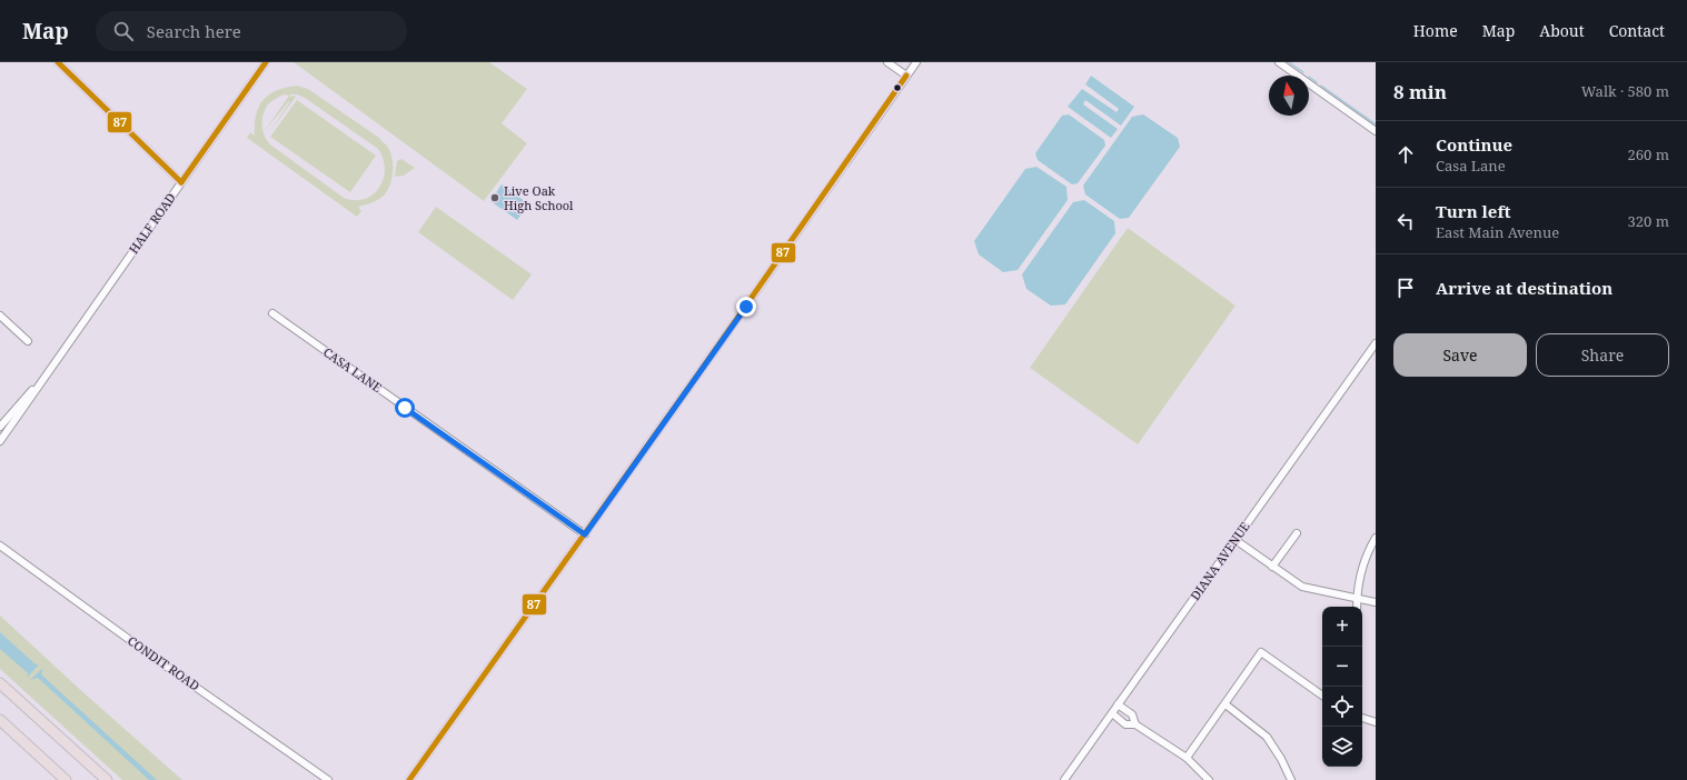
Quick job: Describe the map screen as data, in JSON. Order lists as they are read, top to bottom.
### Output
{
  "streets": {
    "street": [
      "HALF ROAD",
      "CASA LANE",
      "DIANA AVENUE",
      "CONDIT ROAD"
    ]
  },
  "places": ["Live Oak High School"],
  "lines": ["transit line 87"],
  "north": "top",
  "page": {
    "header": "Map",
    "search": "Search here",
    "nav": [
      "Home",
      "Map",
      "About",
      "Contact"
    ],
    "heading": ["8 min", "Walk · 580 m"],
    "list": [
      ["Continue", "Casa Lane", "260 m"],
      ["Turn left", "East Main Avenue", "320 m"],
      "Arrive at destination"
    ],
    "buttons": ["Save", "Share"],
    "map_buttons": ["+", "−"]
  }
}
